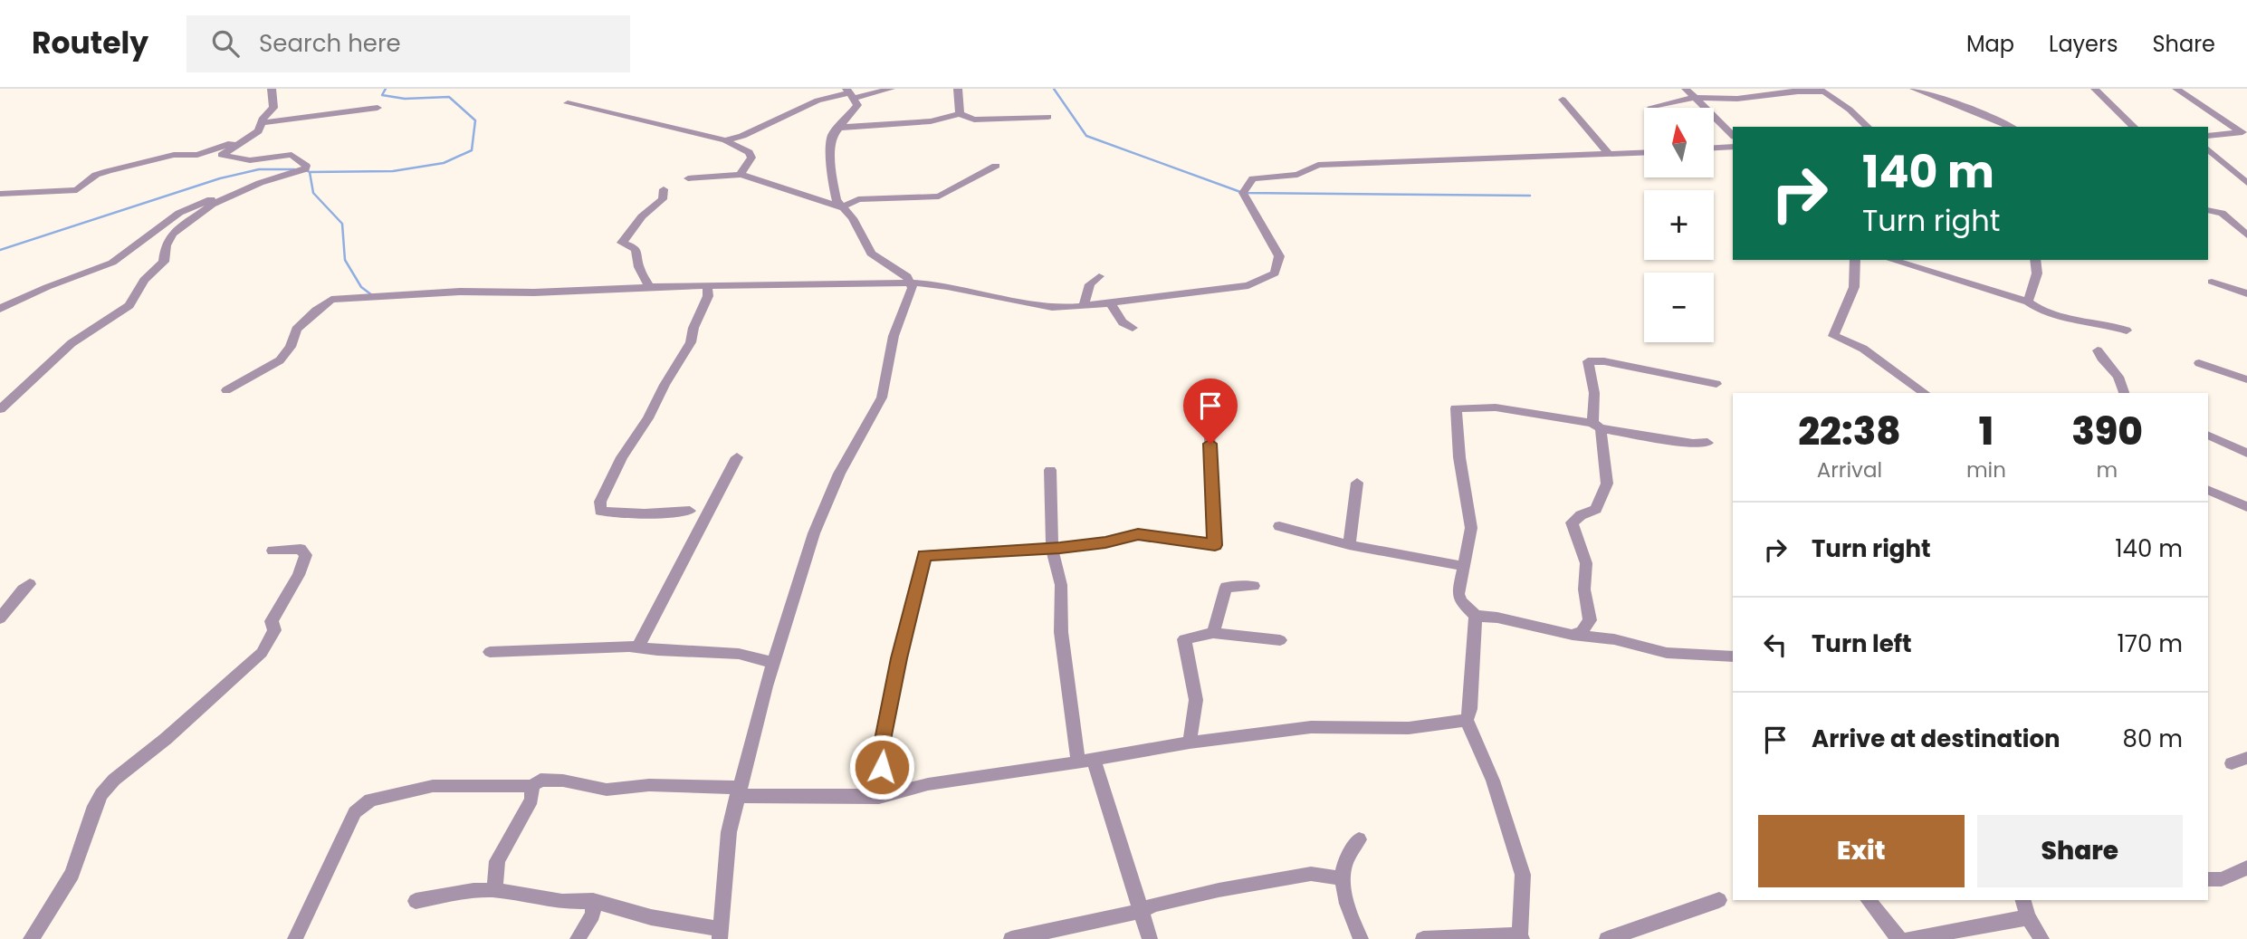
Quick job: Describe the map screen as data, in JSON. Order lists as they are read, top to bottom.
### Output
{
  "north": "top",
  "page": {
    "header": "Routely",
    "search": "Search here",
    "nav": ["Map", "Layers", "Share"],
    "map_buttons": ["+", "−"],
    "turn": ["140 m", "Turn right"],
    "eta": [
      "22:38",
      "Arrival",
      "1",
      "min",
      "390",
      "m"
    ],
    "list": [
      {
        "name": "Turn right",
        "value": "140 m"
      },
      {
        "name": "Turn left",
        "value": "170 m"
      },
      {
        "name": "Arrive at destination",
        "value": "80 m"
      }
    ],
    "buttons": ["Exit", "Share"]
  }
}
